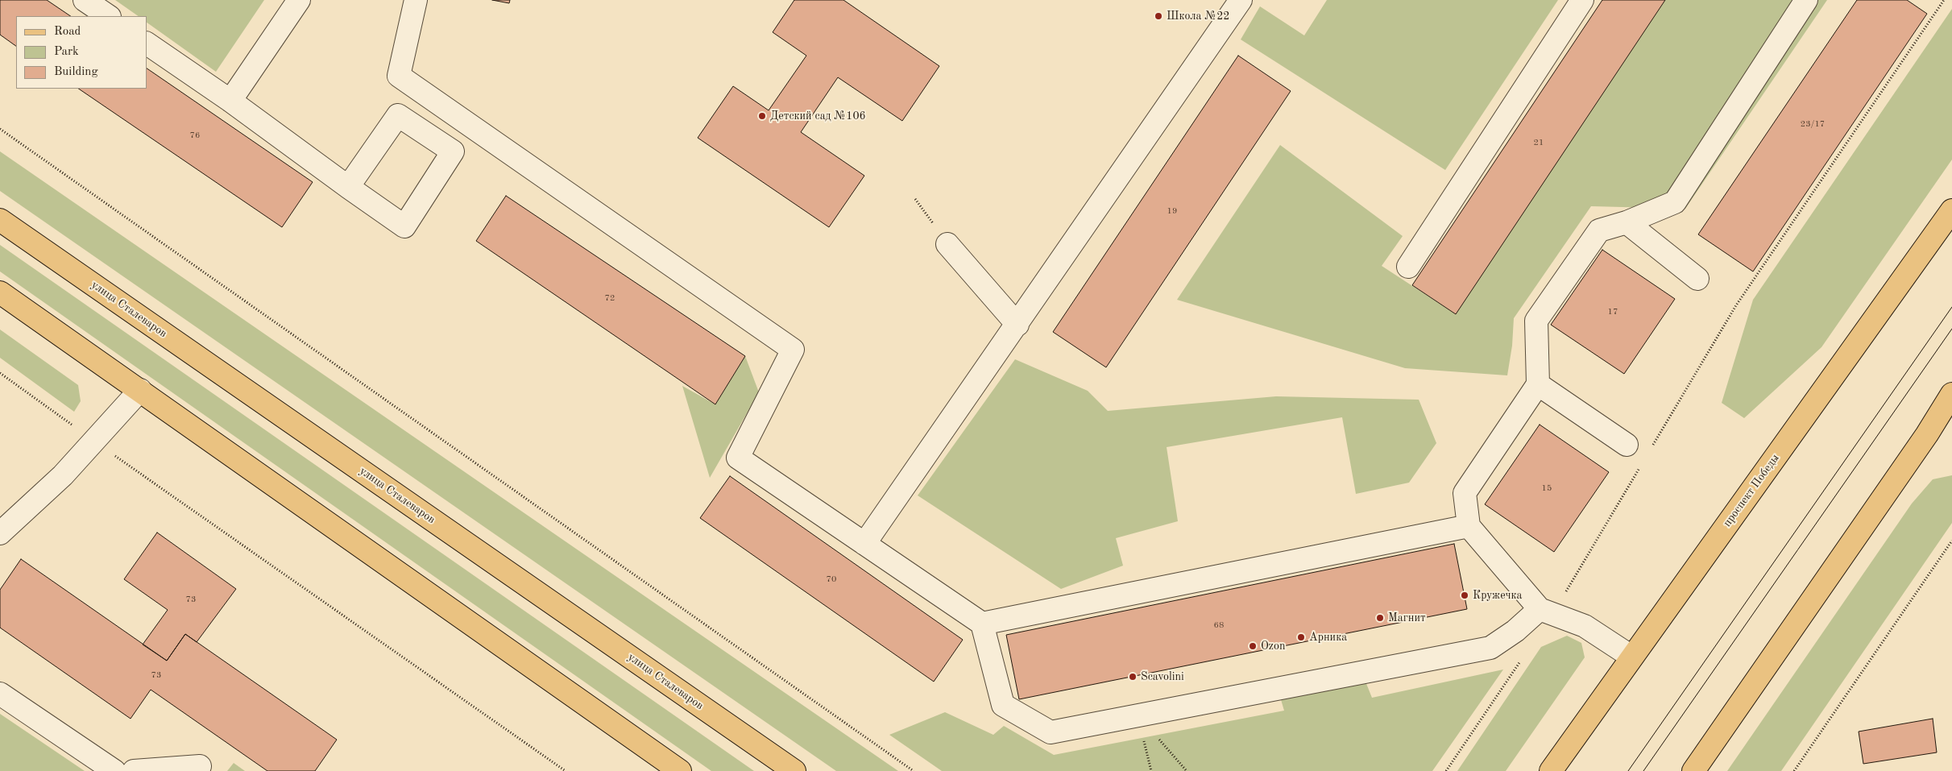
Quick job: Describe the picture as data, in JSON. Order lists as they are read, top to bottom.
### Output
{
  "streets": {
    "main road": ["улица Сталеваров", "проспект Победы"]
  },
  "places": [
    "Школа №22",
    "Детский сад №106",
    "Кружечка",
    "Магнит",
    "Арника",
    "Ozon",
    "Scavolini"
  ],
  "house_numbers": [
    "23/17",
    "76",
    "21",
    "19",
    "72",
    "17",
    "15",
    "70",
    "73",
    "68",
    "73"
  ],
  "legend": ["Road", "Park", "Building"]
}
